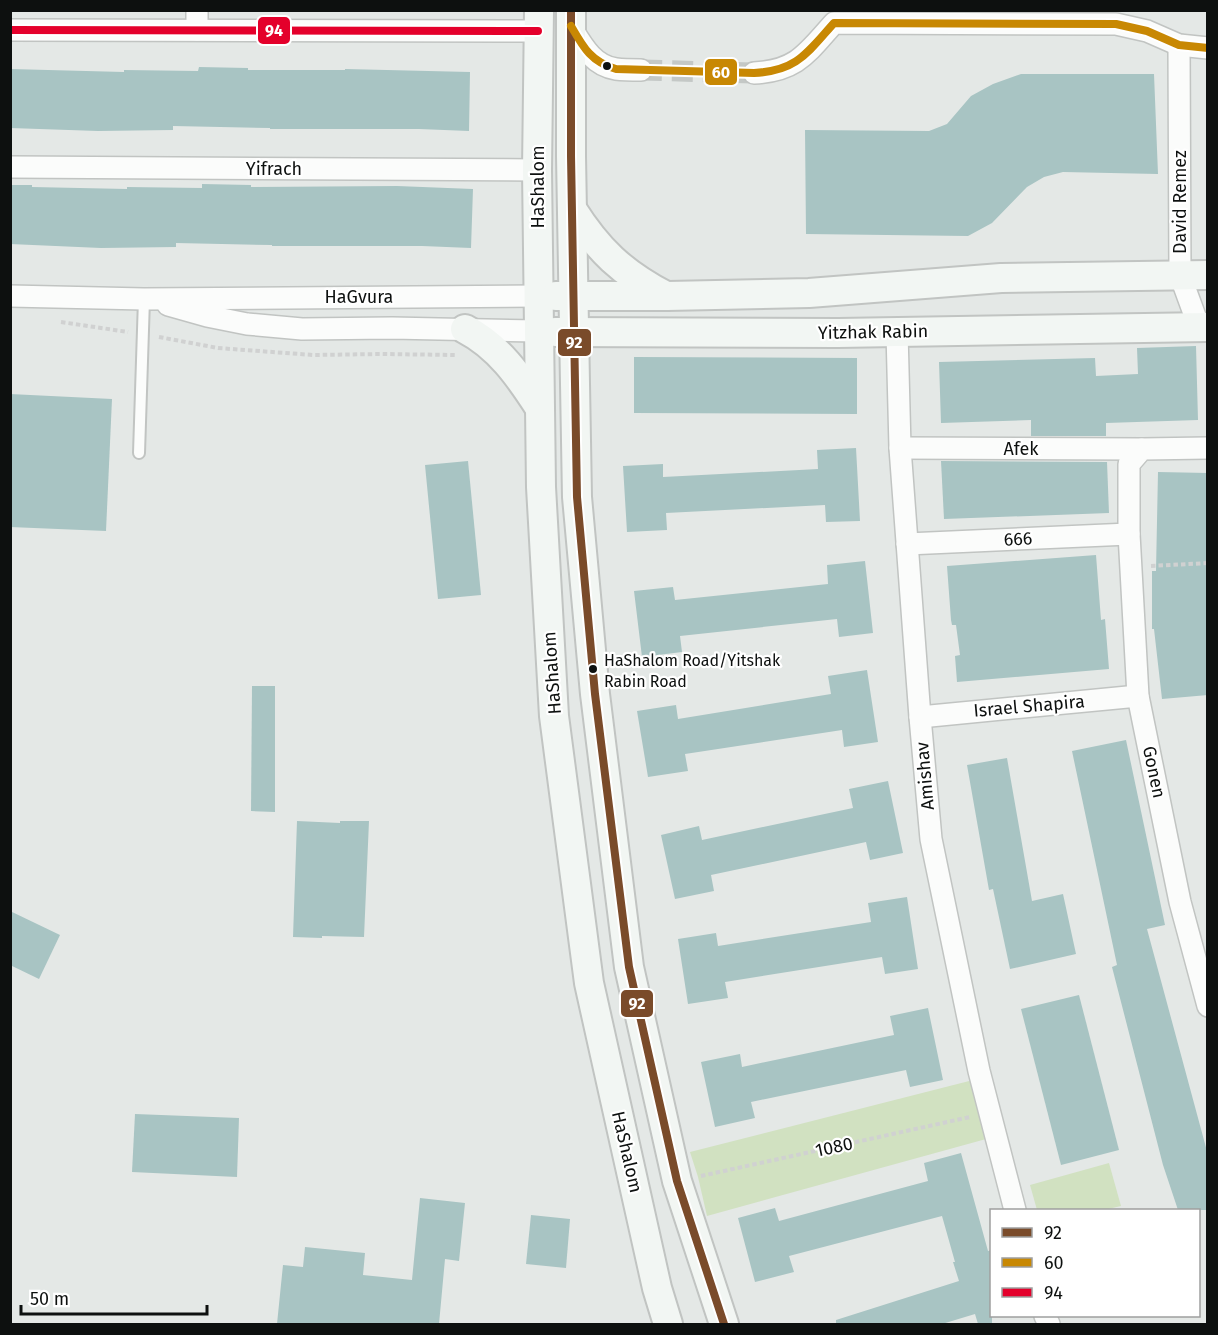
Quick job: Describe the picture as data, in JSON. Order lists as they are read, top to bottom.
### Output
{
  "streets": {
    "main road": ["HaShalom", "HaGvura", "Yitzhak Rabin"],
    "street": [
      "Yifrach",
      "David Remez",
      "Afek",
      "666",
      "Israel Shapira",
      "Gonen",
      "Amishav"
    ],
    "path": ["1080"]
  },
  "crossings": [
    ["Yifrach", "HaShalom"],
    ["HaShalom", "HaGvura"],
    ["HaShalom", "Yitzhak Rabin"],
    ["HaShalom", "1080"],
    ["David Remez", "Yitzhak Rabin"],
    ["HaGvura", "Yitzhak Rabin"],
    ["Yitzhak Rabin", "Amishav"],
    ["Afek", "Amishav"],
    ["666", "Gonen"],
    ["666", "Amishav"],
    ["Israel Shapira", "Gonen"],
    ["Israel Shapira", "Amishav"],
    ["Amishav", "1080"]
  ],
  "places": ["HaShalom Road/Yitshak Rabin Road"],
  "lines": ["transit line 92", "transit line 60", "transit line 94"],
  "legend": ["92", "60", "94"],
  "scale_bar": "50 m"
}
